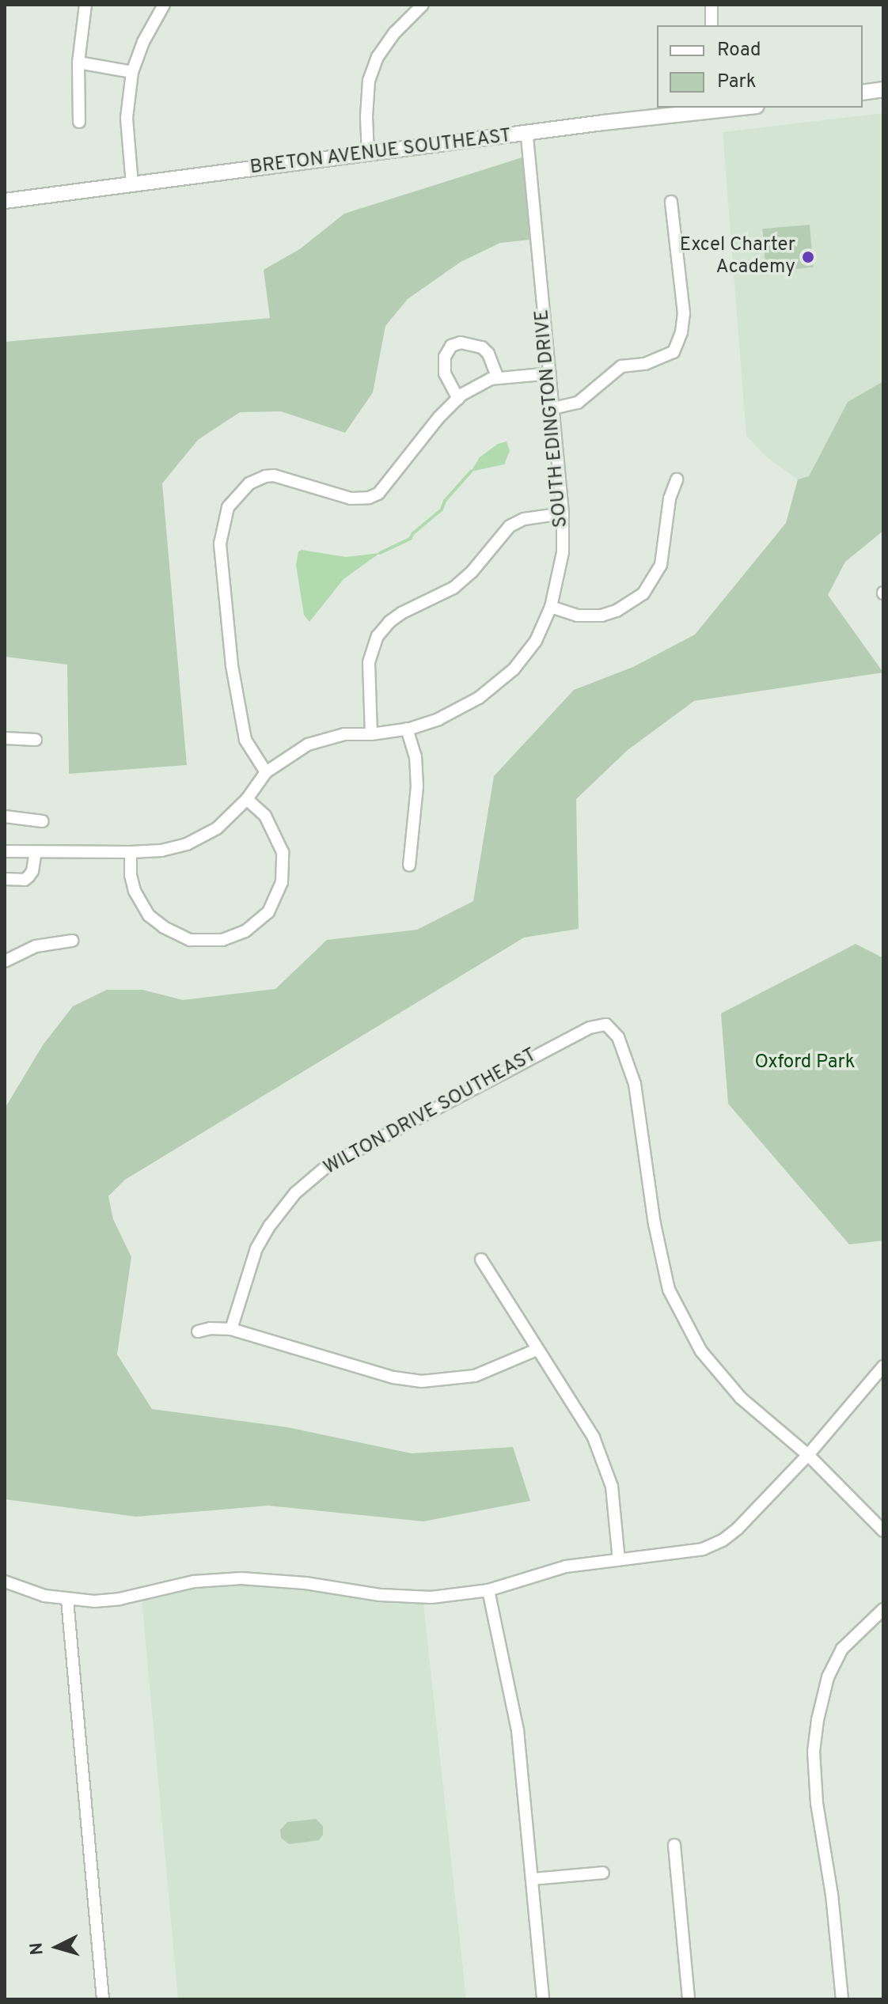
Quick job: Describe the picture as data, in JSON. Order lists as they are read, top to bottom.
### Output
{
  "streets": {
    "main road": ["BRETON AVENUE SOUTHEAST"],
    "street": ["SOUTH EDINGTON DRIVE", "WILTON DRIVE SOUTHEAST"]
  },
  "crossings": [
    ["BRETON AVENUE SOUTHEAST", "SOUTH EDINGTON DRIVE"]
  ],
  "parks": ["Oxford Park"],
  "places": ["Excel Charter Academy"],
  "legend": ["Road", "Park"],
  "north": "left"
}
